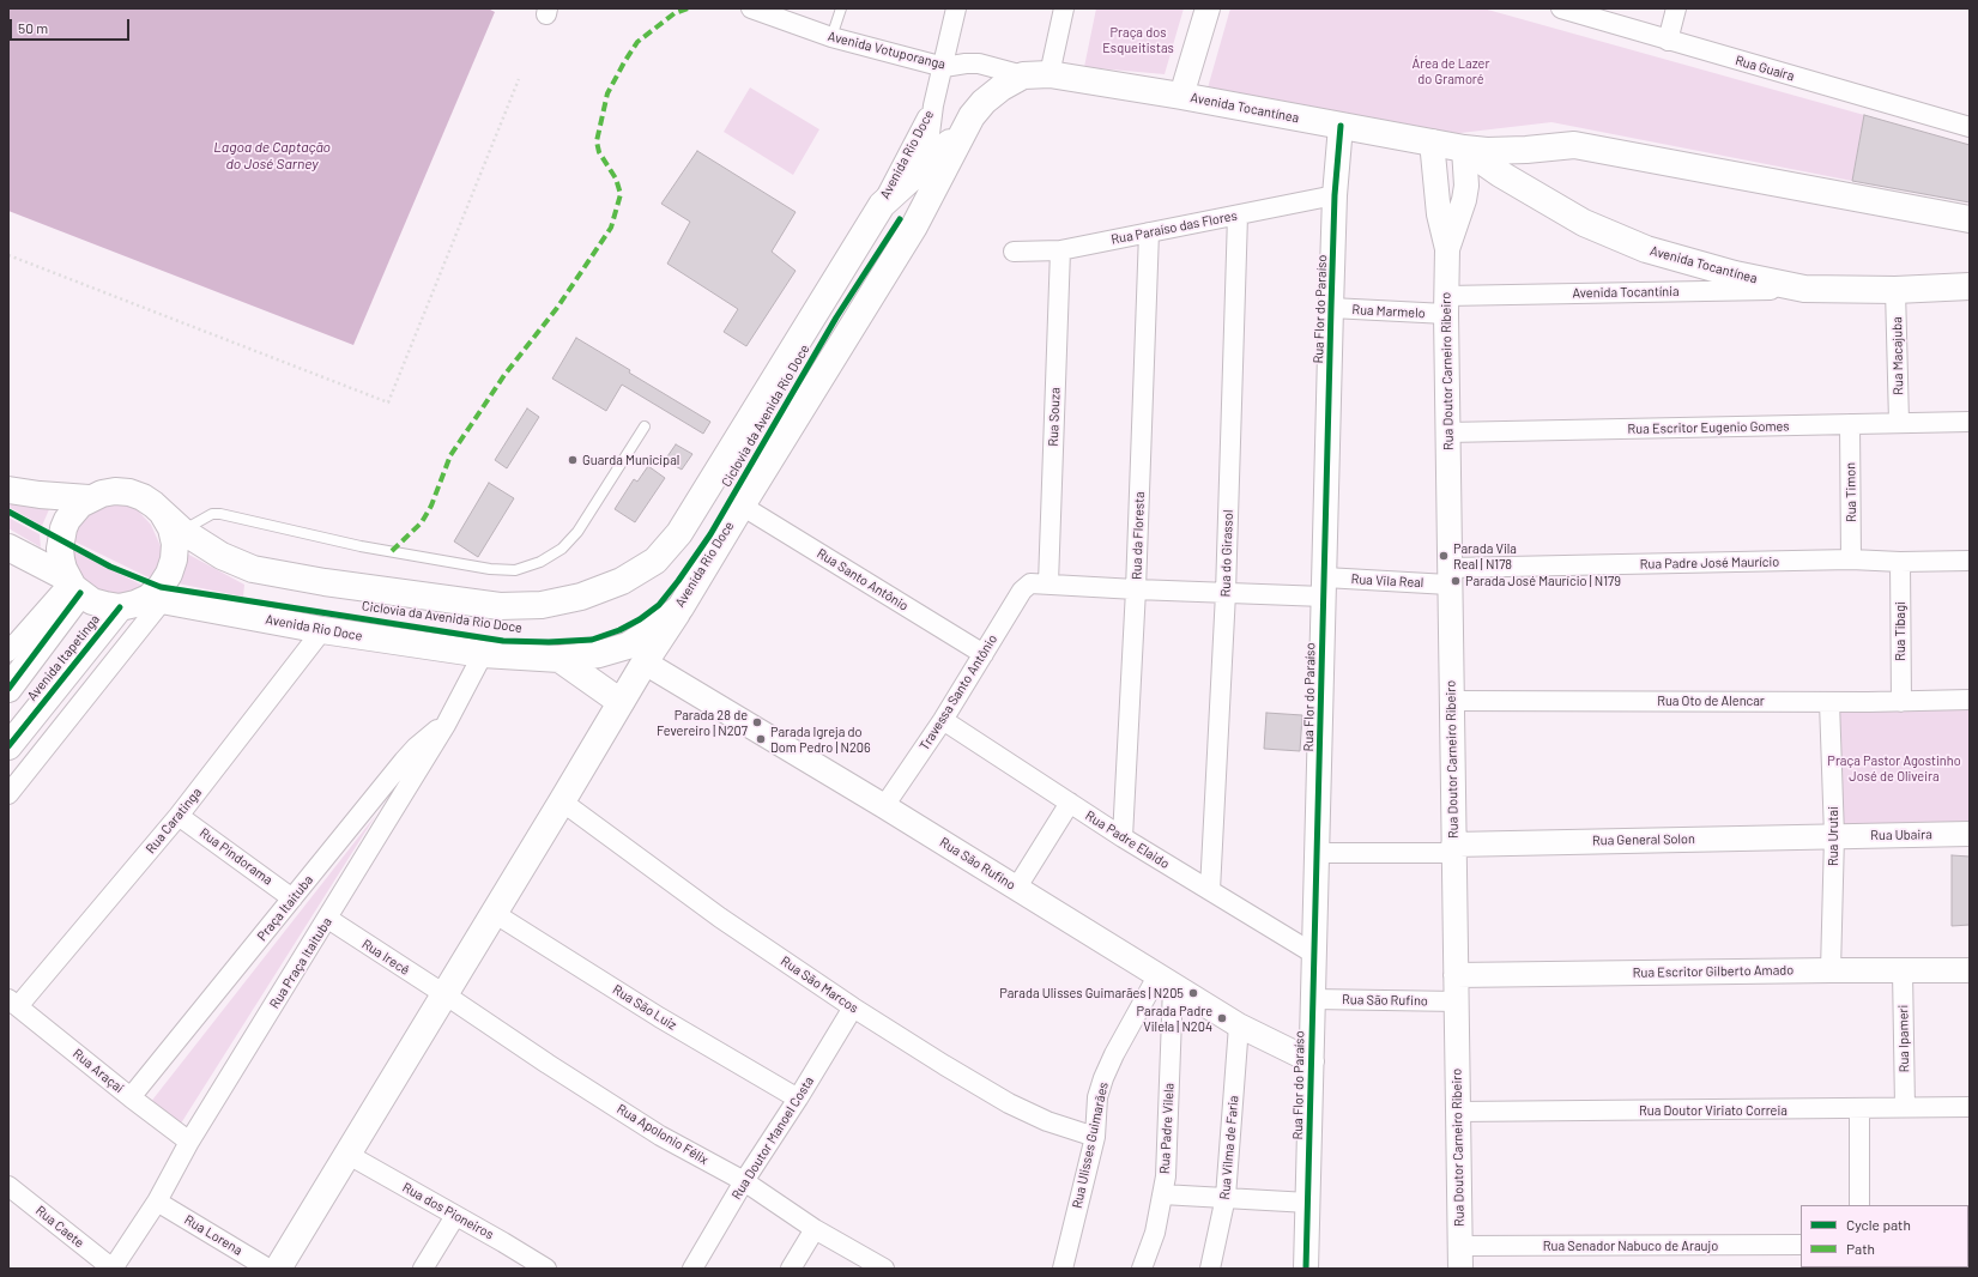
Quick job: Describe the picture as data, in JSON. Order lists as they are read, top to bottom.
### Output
{
  "streets": {
    "main road": ["Avenida Tocantínea", "Avenida Rio Doce", "Avenida Itapetinga"],
    "street": [
      "Avenida Votuporanga",
      "Rua Guaíra",
      "Rua Paraíso das Flores",
      "Avenida Tocantínia",
      "Rua Flor do Paraíso",
      "Rua Marmelo",
      "Rua Macajuba",
      "Rua Doutor Carneiro Ribeiro",
      "Rua Souza",
      "Rua Escritor Eugenio Gomes",
      "Rua Timon",
      "Rua da Floresta",
      "Rua do Girassol",
      "Rua Padre José Maurício",
      "Rua Santo Antônio",
      "Rua Vila Real",
      "Rua Tibagi",
      "Travessa Santo Antônio",
      "Rua Oto de Alencar",
      "Rua Caratinga",
      "Rua Ubaira",
      "Rua Urutai",
      "Rua Padre Elaido",
      "Rua General Solon",
      "Rua Pindorama",
      "Rua São Rufino",
      "Praça Itaituba",
      "Rua Irecê",
      "Rua Praça Itaituba",
      "Rua Escritor Gilberto Amado",
      "Rua São Marcos",
      "Rua São Luiz",
      "Rua Ipameri",
      "Rua Araçai",
      "Rua Doutor Viriato Correia",
      "Rua Padre Vilela",
      "Rua Apolonio Félix",
      "Rua Doutor Manoel Costa",
      "Rua Ulisses Guimarães",
      "Rua Vilma de Faria",
      "Rua dos Pioneiros",
      "Rua Caete",
      "Rua Lorena",
      "Rua Senador Nabuco de Araujo"
    ],
    "cycle path": ["Ciclovia da Avenida Rio Doce"]
  },
  "crossings": [
    ["Avenida Votuporanga", "Avenida Tocantínea"],
    ["Avenida Votuporanga", "Avenida Rio Doce"],
    ["Avenida Tocantínea", "Avenida Rio Doce"],
    ["Avenida Tocantínea", "Avenida Tocantínia"],
    ["Avenida Tocantínea", "Rua Flor do Paraíso"],
    ["Avenida Tocantínea", "Rua Macajuba"],
    ["Avenida Tocantínea", "Rua Doutor Carneiro Ribeiro"],
    ["Avenida Rio Doce", "Rua Santo Antônio"],
    ["Avenida Rio Doce", "Avenida Itapetinga"],
    ["Avenida Rio Doce", "Rua Caratinga"],
    ["Avenida Rio Doce", "Rua Praça Itaituba"],
    ["Rua Paraíso das Flores", "Rua Flor do Paraíso"],
    ["Rua Paraíso das Flores", "Rua Souza"],
    ["Rua Paraíso das Flores", "Rua da Floresta"],
    ["Rua Paraíso das Flores", "Rua do Girassol"],
    ["Avenida Tocantínia", "Rua Marmelo"],
    ["Avenida Tocantínia", "Rua Doutor Carneiro Ribeiro"],
    ["Rua Flor do Paraíso", "Rua Marmelo"],
    ["Rua Flor do Paraíso", "Rua Vila Real"],
    ["Rua Flor do Paraíso", "Rua Padre Elaido"],
    ["Rua Flor do Paraíso", "Rua General Solon"],
    ["Rua Flor do Paraíso", "Rua São Rufino"],
    ["Rua Marmelo", "Rua Doutor Carneiro Ribeiro"],
    ["Rua Macajuba", "Rua Escritor Eugenio Gomes"],
    ["Rua Doutor Carneiro Ribeiro", "Rua Escritor Eugenio Gomes"],
    ["Rua Doutor Carneiro Ribeiro", "Rua Padre José Maurício"],
    ["Rua Doutor Carneiro Ribeiro", "Rua Vila Real"],
    ["Rua Doutor Carneiro Ribeiro", "Rua Oto de Alencar"],
    ["Rua Doutor Carneiro Ribeiro", "Rua General Solon"],
    ["Rua Doutor Carneiro Ribeiro", "Rua São Rufino"],
    ["Rua Doutor Carneiro Ribeiro", "Rua Escritor Gilberto Amado"],
    ["Rua Doutor Carneiro Ribeiro", "Rua Doutor Viriato Correia"],
    ["Rua Doutor Carneiro Ribeiro", "Rua Senador Nabuco de Araujo"],
    ["Rua Souza", "Rua Vila Real"],
    ["Rua Souza", "Travessa Santo Antônio"],
    ["Rua Escritor Eugenio Gomes", "Rua Timon"],
    ["Rua Timon", "Rua Padre José Maurício"],
    ["Rua da Floresta", "Rua Vila Real"],
    ["Rua da Floresta", "Rua Padre Elaido"],
    ["Rua do Girassol", "Rua Vila Real"],
    ["Rua do Girassol", "Rua Padre Elaido"],
    ["Rua Padre José Maurício", "Rua Vila Real"],
    ["Rua Padre José Maurício", "Rua Tibagi"],
    ["Rua Santo Antônio", "Travessa Santo Antônio"],
    ["Rua Vila Real", "Travessa Santo Antônio"],
    ["Rua Tibagi", "Rua Oto de Alencar"],
    ["Travessa Santo Antônio", "Rua Padre Elaido"],
    ["Travessa Santo Antônio", "Rua São Rufino"],
    ["Rua Oto de Alencar", "Rua Urutai"],
    ["Rua Caratinga", "Rua Pindorama"],
    ["Rua Caratinga", "Rua Araçai"],
    ["Rua Ubaira", "Rua Urutai"],
    ["Rua Ubaira", "Rua General Solon"],
    ["Rua Urutai", "Rua General Solon"],
    ["Rua Urutai", "Rua Escritor Gilberto Amado"],
    ["Rua Pindorama", "Praça Itaituba"],
    ["Rua São Rufino", "Rua Padre Vilela"],
    ["Rua São Rufino", "Rua Ulisses Guimarães"],
    ["Rua São Rufino", "Rua Vilma de Faria"],
    ["Praça Itaituba", "Rua Praça Itaituba"],
    ["Praça Itaituba", "Rua Araçai"],
    ["Rua Irecê", "Rua Praça Itaituba"],
    ["Rua Irecê", "Rua Apolonio Félix"],
    ["Rua Praça Itaituba", "Rua Araçai"],
    ["Rua Praça Itaituba", "Rua Caete"],
    ["Rua Praça Itaituba", "Rua Lorena"],
    ["Rua Escritor Gilberto Amado", "Rua Ipameri"],
    ["Rua São Marcos", "Rua Doutor Manoel Costa"],
    ["Rua São Marcos", "Rua Ulisses Guimarães"],
    ["Rua São Luiz", "Rua Doutor Manoel Costa"],
    ["Rua Ipameri", "Rua Doutor Viriato Correia"],
    ["Rua Padre Vilela", "Rua Ulisses Guimarães"],
    ["Rua Apolonio Félix", "Rua Doutor Manoel Costa"]
  ],
  "water": ["Lagoa de Captação do José Sarney"],
  "parks": ["Praça dos Esqueitistas", "Área de Lazer do Gramoré", "Praça Pastor Agostinho José de Oliveira"],
  "places": [
    "Guarda Municipal",
    "Parada Vila Real | N178",
    "Parada José Maurício | N179",
    "Parada 28 de Fevereiro | N207",
    "Parada Igreja do Dom Pedro | N206",
    "Parada Ulisses Guimarães | N205",
    "Parada Padre Vilela | N204"
  ],
  "legend": ["Cycle path", "Path"],
  "scale_bar": "50 m"
}
